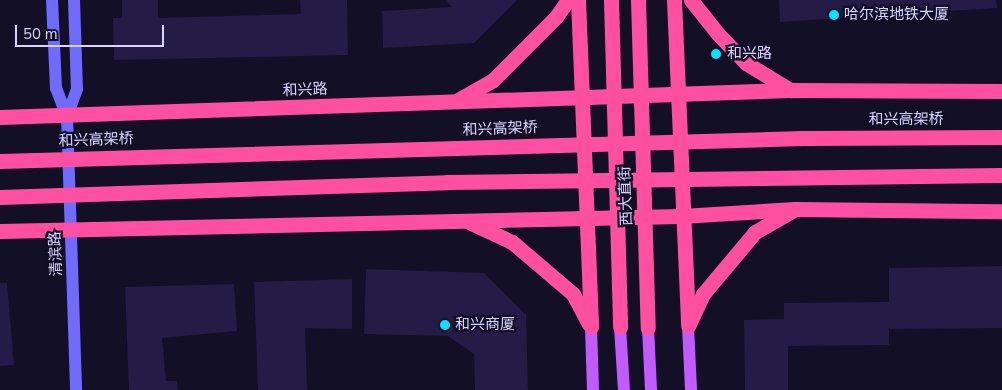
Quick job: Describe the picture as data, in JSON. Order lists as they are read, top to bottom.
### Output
{
  "streets": {
    "highway": ["和兴路", "和兴高架桥", "西大直街"],
    "main road": ["清滨路"]
  },
  "crossings": [
    ["和兴路", "清滨路"]
  ],
  "places": ["哈尔滨地铁大厦", "和兴路", "和兴商厦"],
  "scale_bar": "50 m"
}
